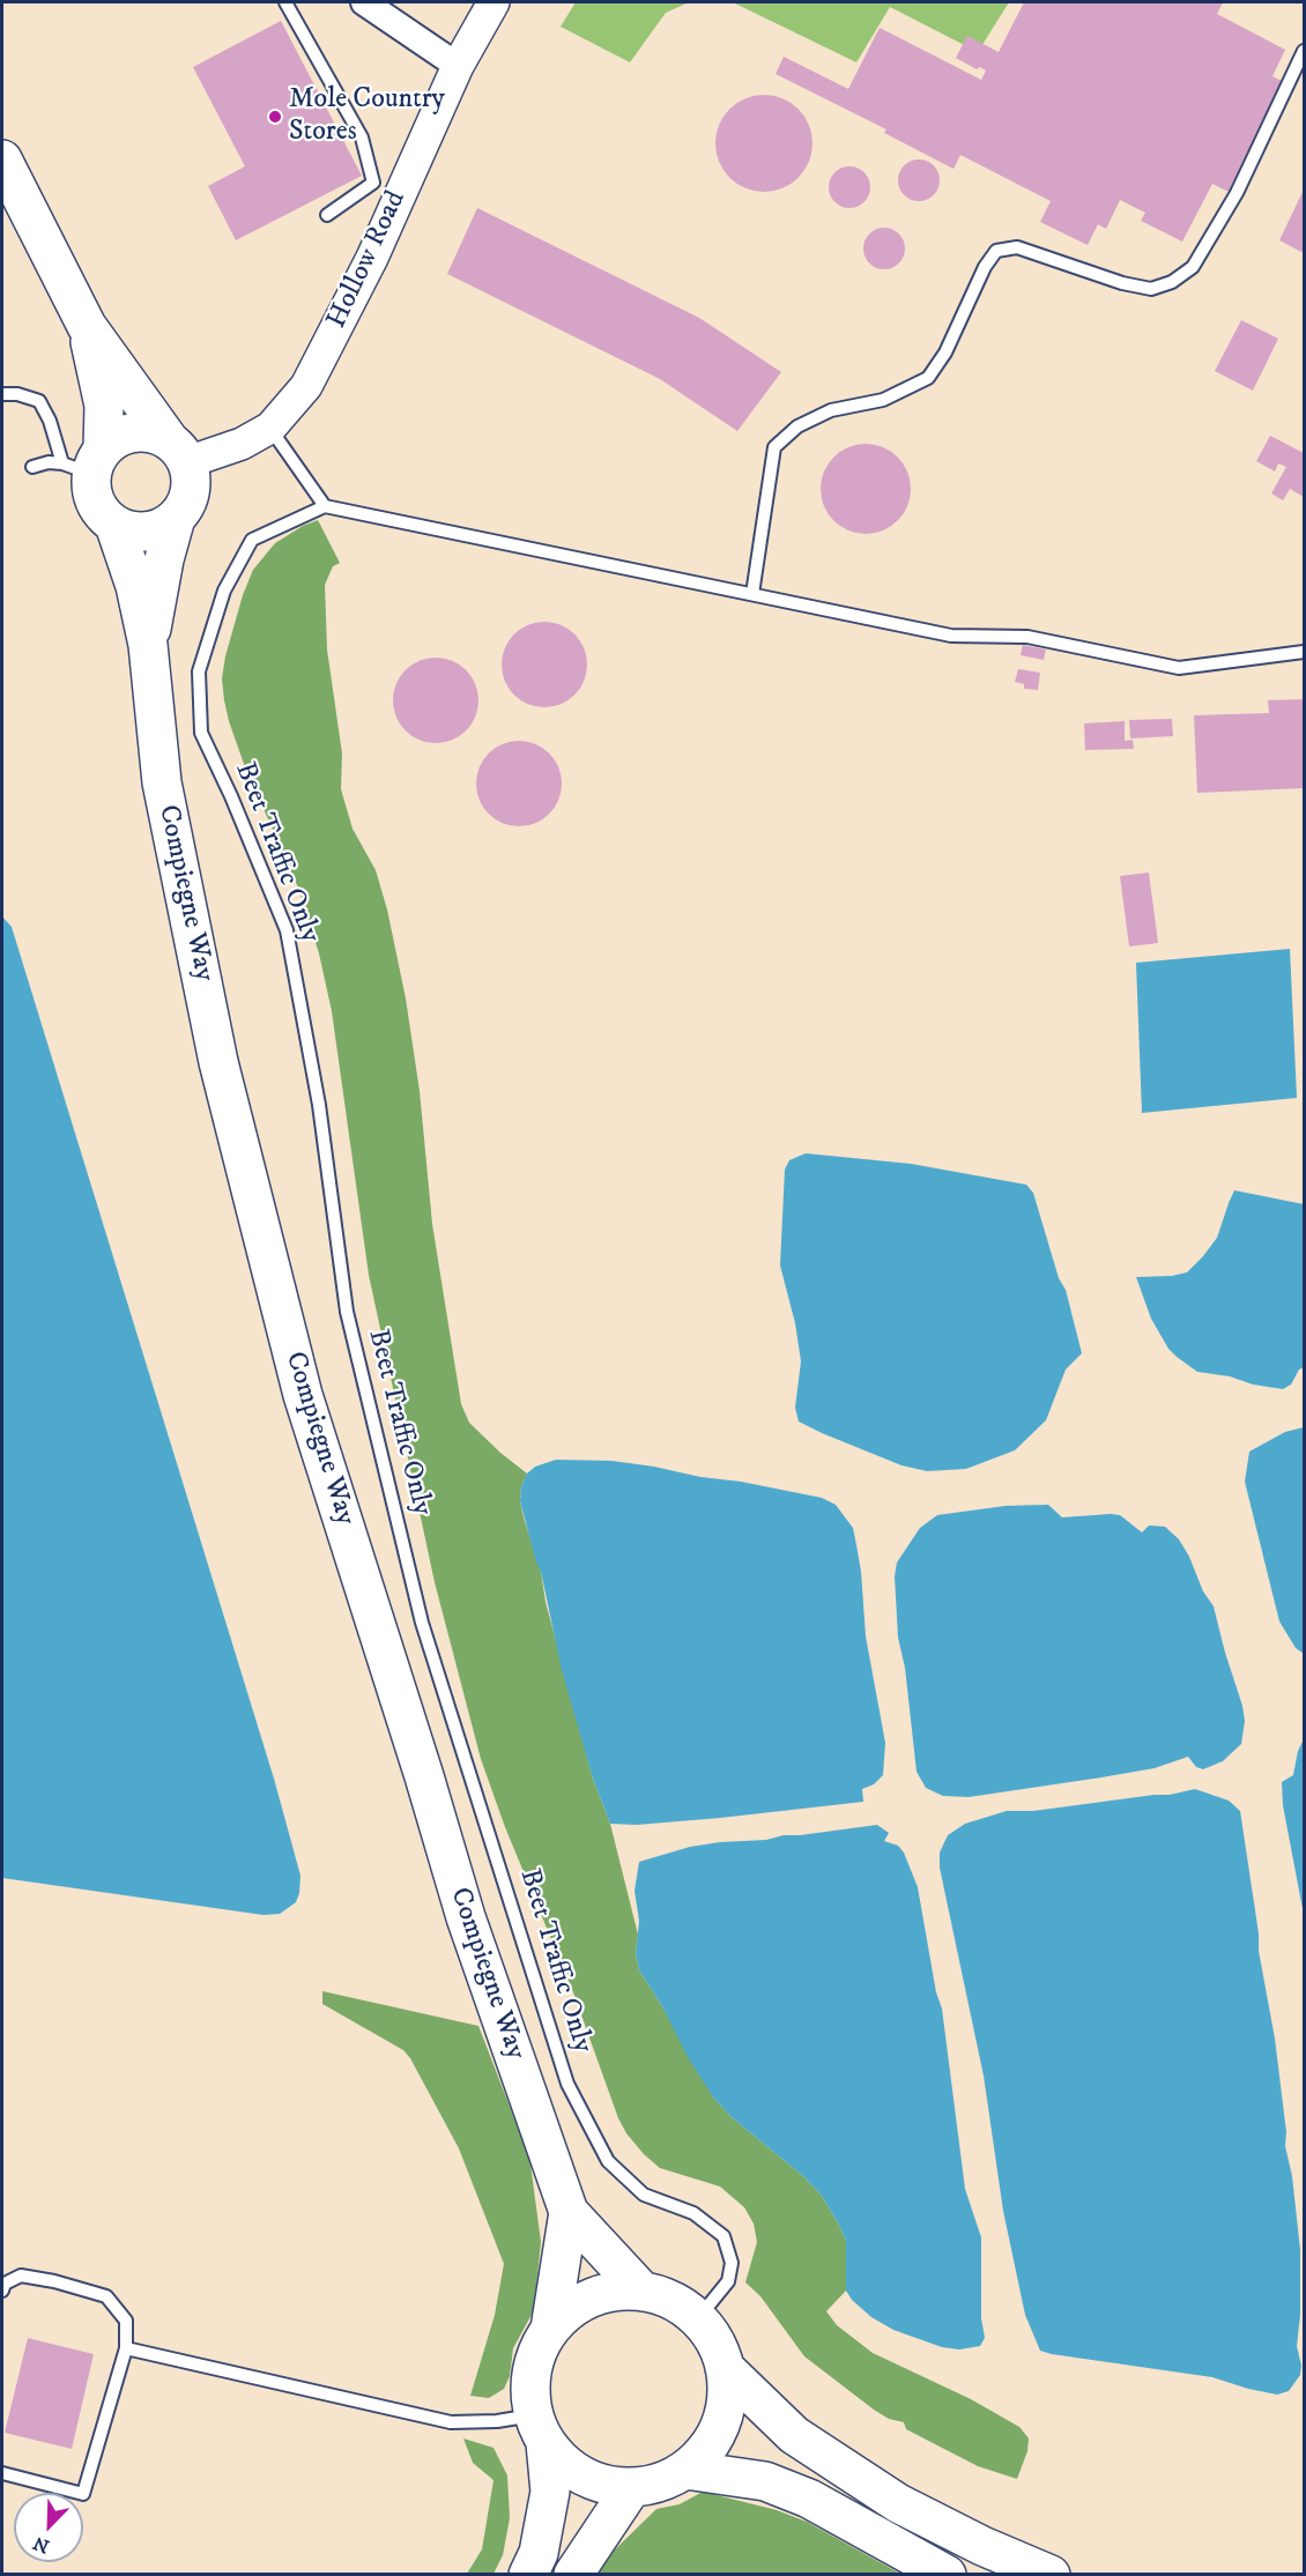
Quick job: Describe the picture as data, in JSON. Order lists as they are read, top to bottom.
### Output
{
  "streets": {
    "highway": ["Compiegne Way"],
    "street": ["Hollow Road"],
    "lane": ["Beet Traffic Only"]
  },
  "crossings": [
    ["Hollow Road", "Compiegne Way"],
    ["Beet Traffic Only", "Compiegne Way"]
  ],
  "places": ["Mole Country Stores"],
  "north": "bottom left"
}
